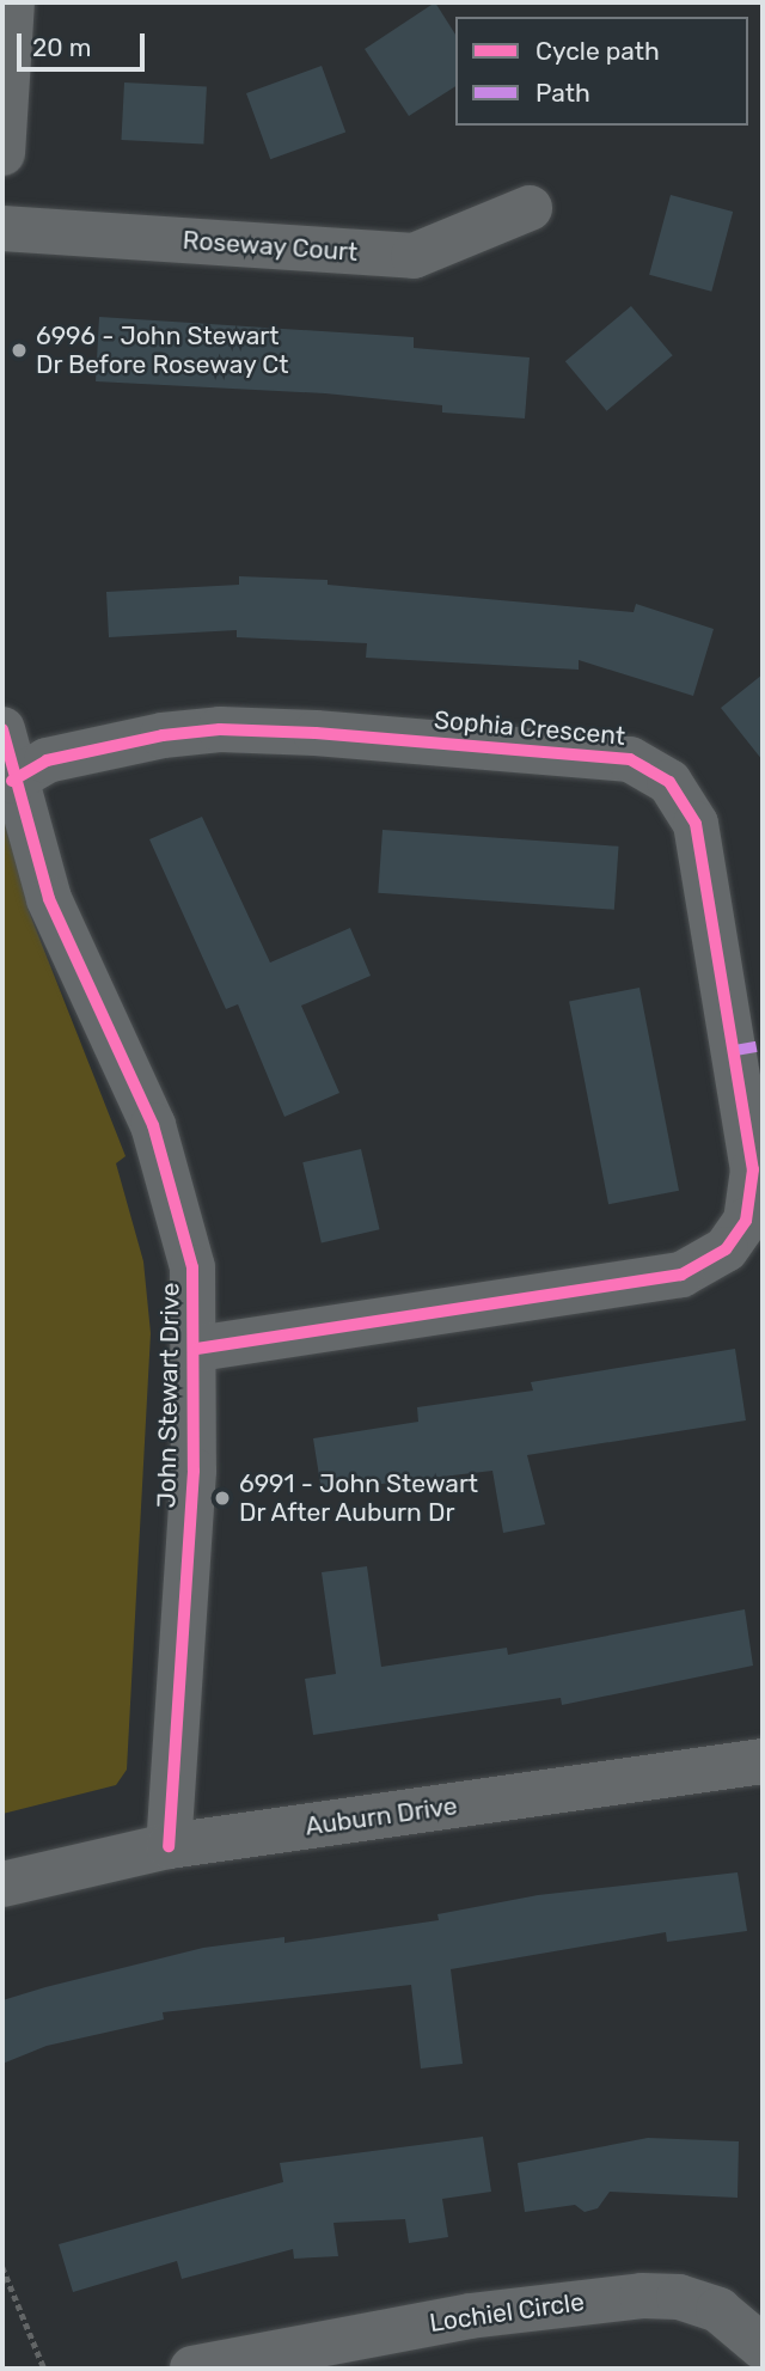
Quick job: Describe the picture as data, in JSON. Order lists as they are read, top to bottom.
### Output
{
  "streets": {
    "street": [
      "Roseway Court",
      "Sophia Crescent",
      "John Stewart Drive",
      "Auburn Drive",
      "Lochiel Circle"
    ]
  },
  "crossings": [
    ["Sophia Crescent", "John Stewart Drive"],
    ["John Stewart Drive", "Auburn Drive"]
  ],
  "places": ["6996 - John Stewart Dr Before Roseway Ct", "6991 - John Stewart Dr After Auburn Dr"],
  "legend": ["Cycle path", "Path"],
  "scale_bar": "20 m"
}
